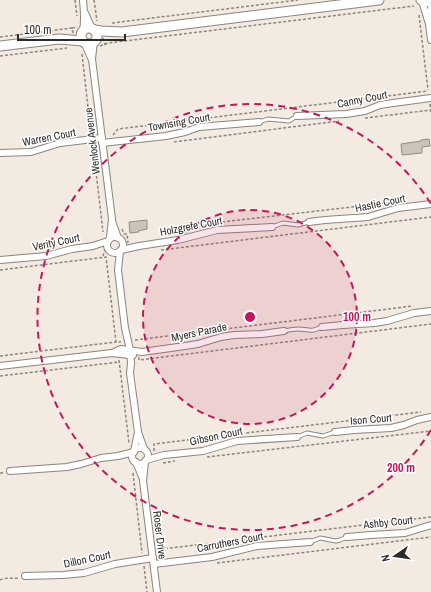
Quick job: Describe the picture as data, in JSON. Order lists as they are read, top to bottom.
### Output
{
  "streets": {
    "street": [
      "Canny Court",
      "Townsing Court",
      "Warren Court",
      "Wenlock Avenue",
      "Hastie Court",
      "Holzgrefe Court",
      "Verity Court",
      "Myers Parade",
      "Ison Court",
      "Gibson Court",
      "Ashby Court",
      "Roser Drive",
      "Carruthers Court",
      "Dillon Court"
    ]
  },
  "crossings": [
    ["Townsing Court", "Warren Court"],
    ["Townsing Court", "Wenlock Avenue"],
    ["Warren Court", "Wenlock Avenue"],
    ["Wenlock Avenue", "Holzgrefe Court"],
    ["Wenlock Avenue", "Verity Court"],
    ["Holzgrefe Court", "Verity Court"],
    ["Gibson Court", "Roser Drive"],
    ["Roser Drive", "Carruthers Court"],
    ["Roser Drive", "Dillon Court"],
    ["Carruthers Court", "Dillon Court"]
  ],
  "scale_bar": "100 m",
  "north": "left",
  "rings": ["100 m", "200 m"]
}
